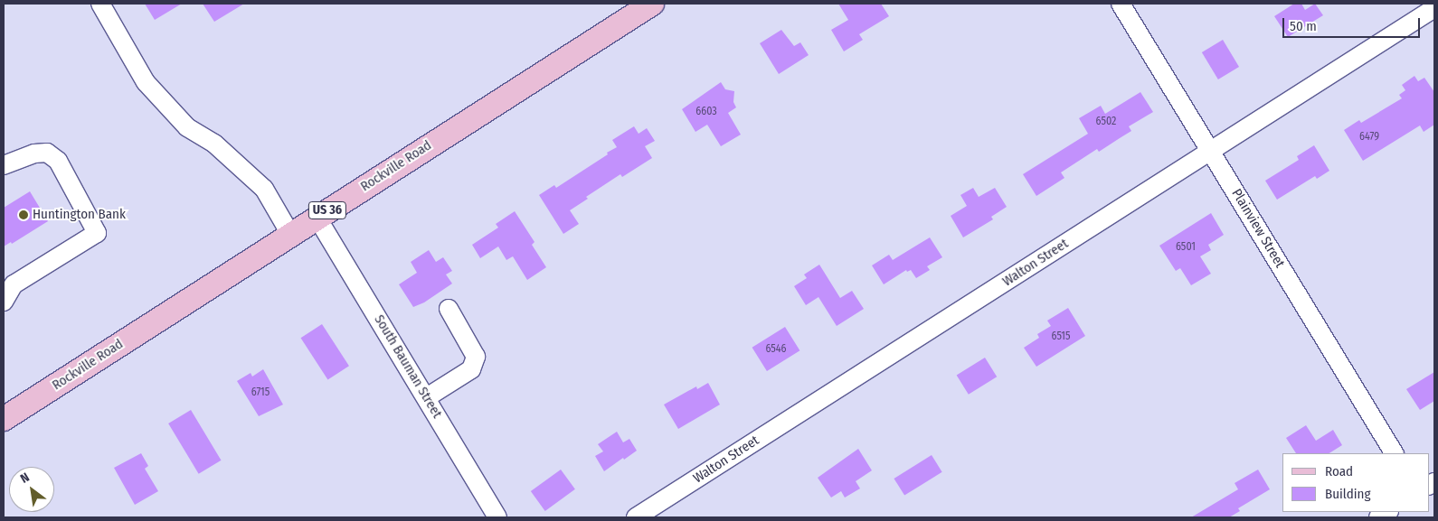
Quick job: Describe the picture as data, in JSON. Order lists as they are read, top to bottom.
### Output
{
  "streets": {
    "main road": ["Rockville Road", "US 36"],
    "street": ["Plainview Street", "Walton Street", "South Bauman Street"]
  },
  "crossings": [
    ["Rockville Road", "South Bauman Street"],
    ["Plainview Street", "Walton Street"]
  ],
  "places": ["Huntington Bank"],
  "house_numbers": [
    "6603",
    "6502",
    "6479",
    "6501",
    "6515",
    "6546",
    "6715"
  ],
  "legend": ["Road", "Building"],
  "scale_bar": "50 m",
  "north": "top left"
}
